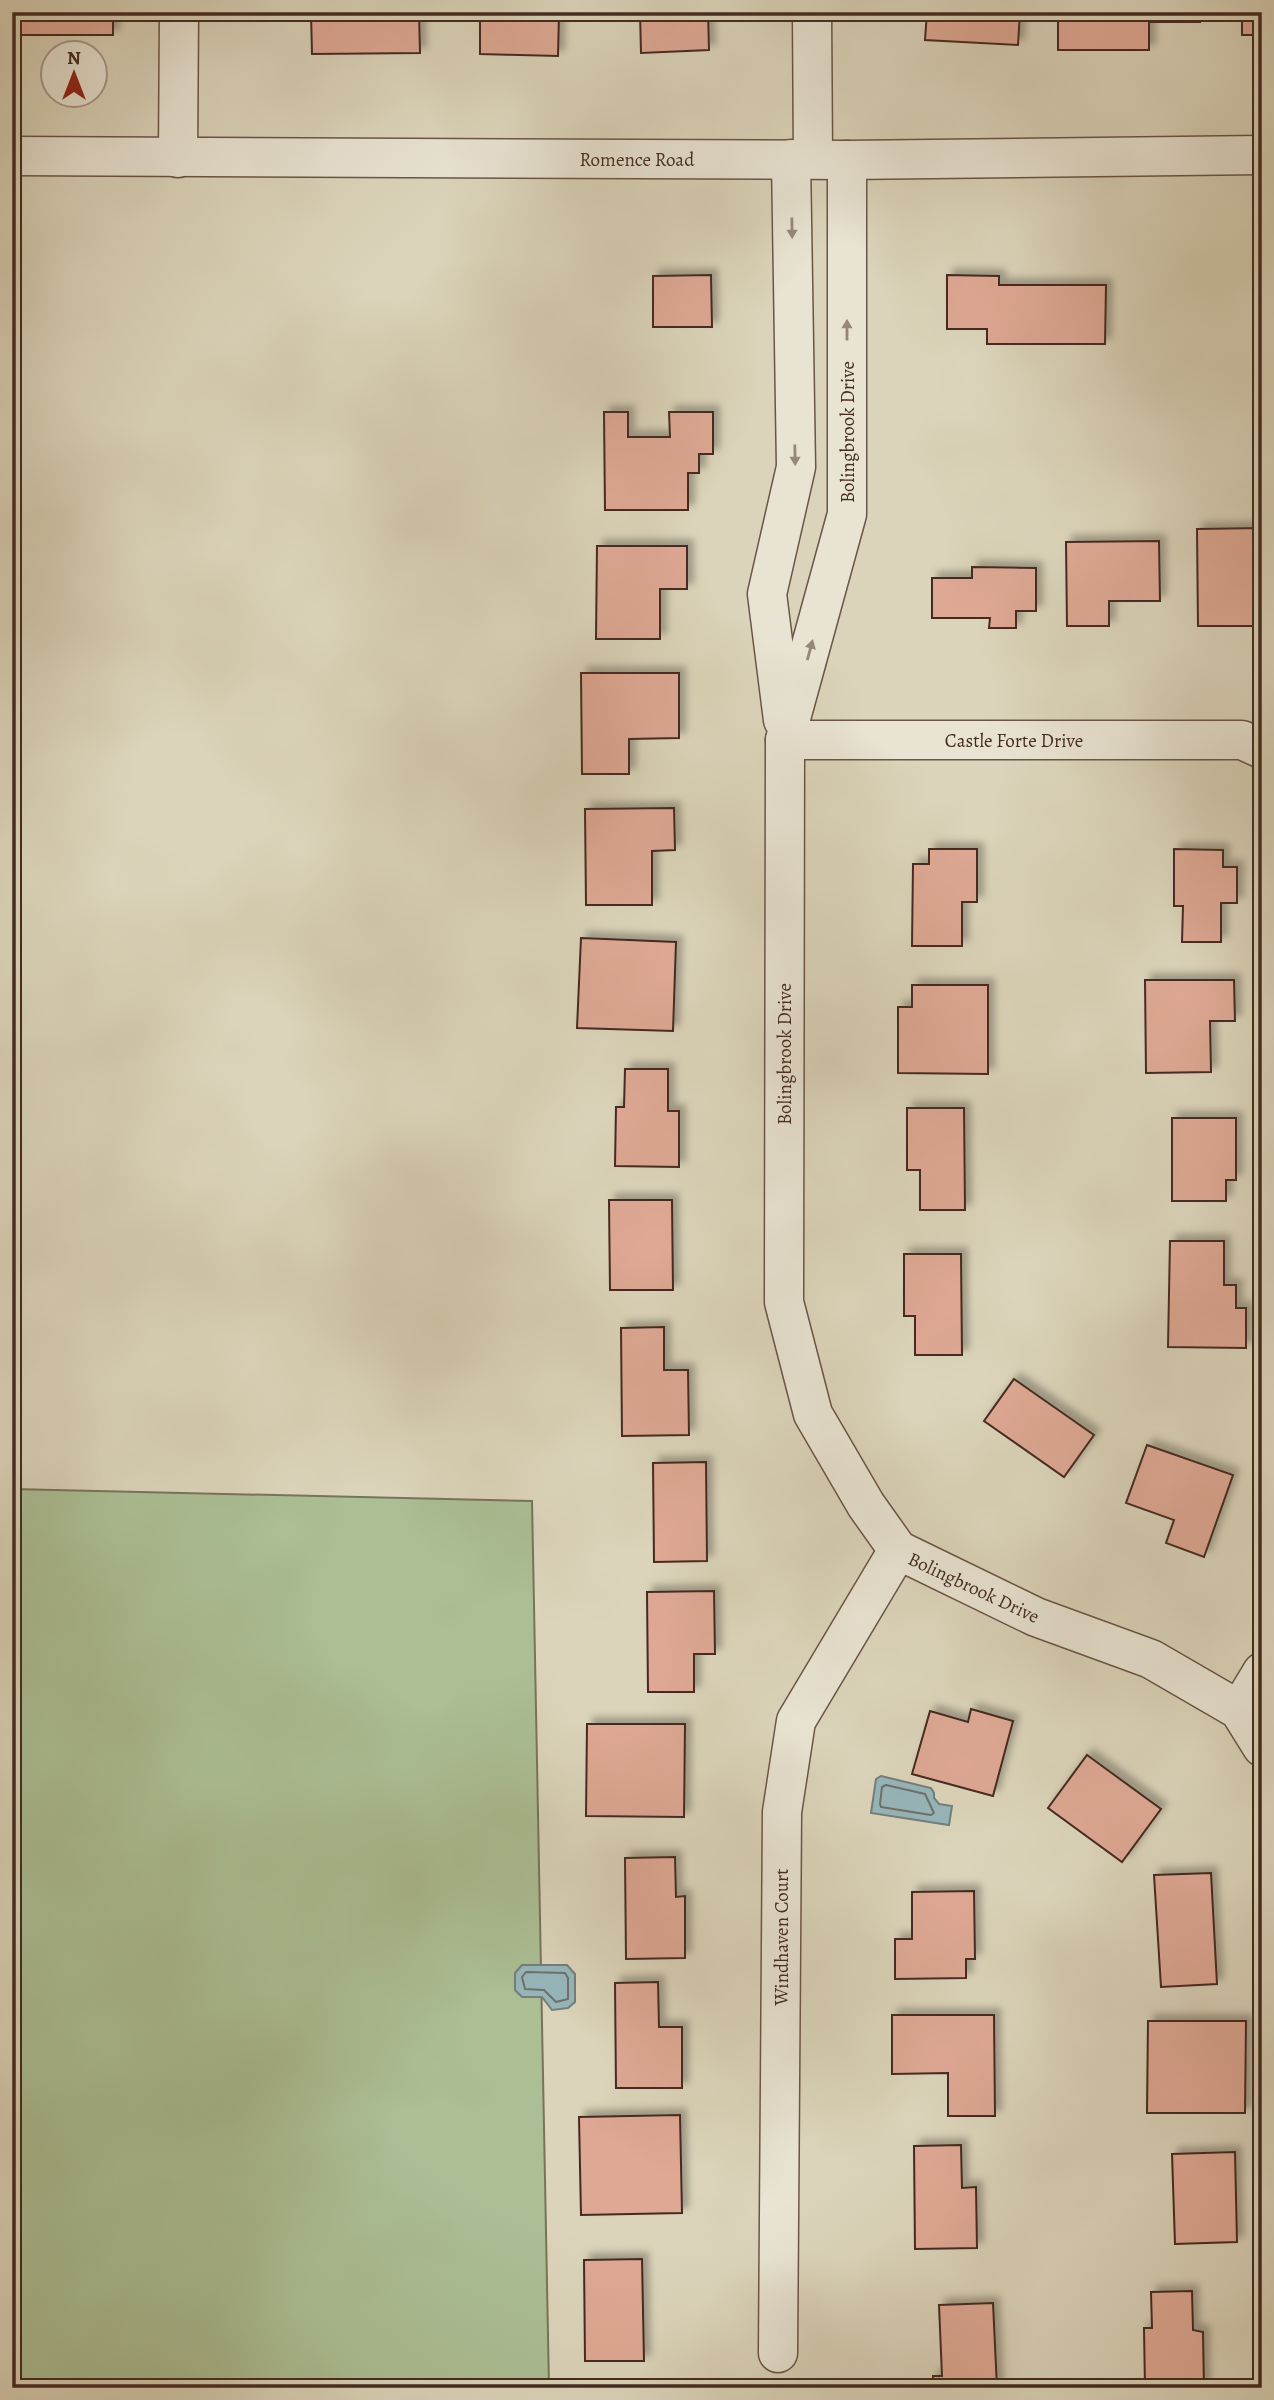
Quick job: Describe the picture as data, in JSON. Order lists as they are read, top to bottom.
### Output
{
  "streets": {
    "street": [
      "Romence Road",
      "Bolingbrook Drive",
      "Castle Forte Drive",
      "Windhaven Court"
    ]
  },
  "crossings": [
    ["Romence Road", "Bolingbrook Drive"],
    ["Bolingbrook Drive", "Castle Forte Drive"],
    ["Bolingbrook Drive", "Windhaven Court"]
  ],
  "north": "top"
}
